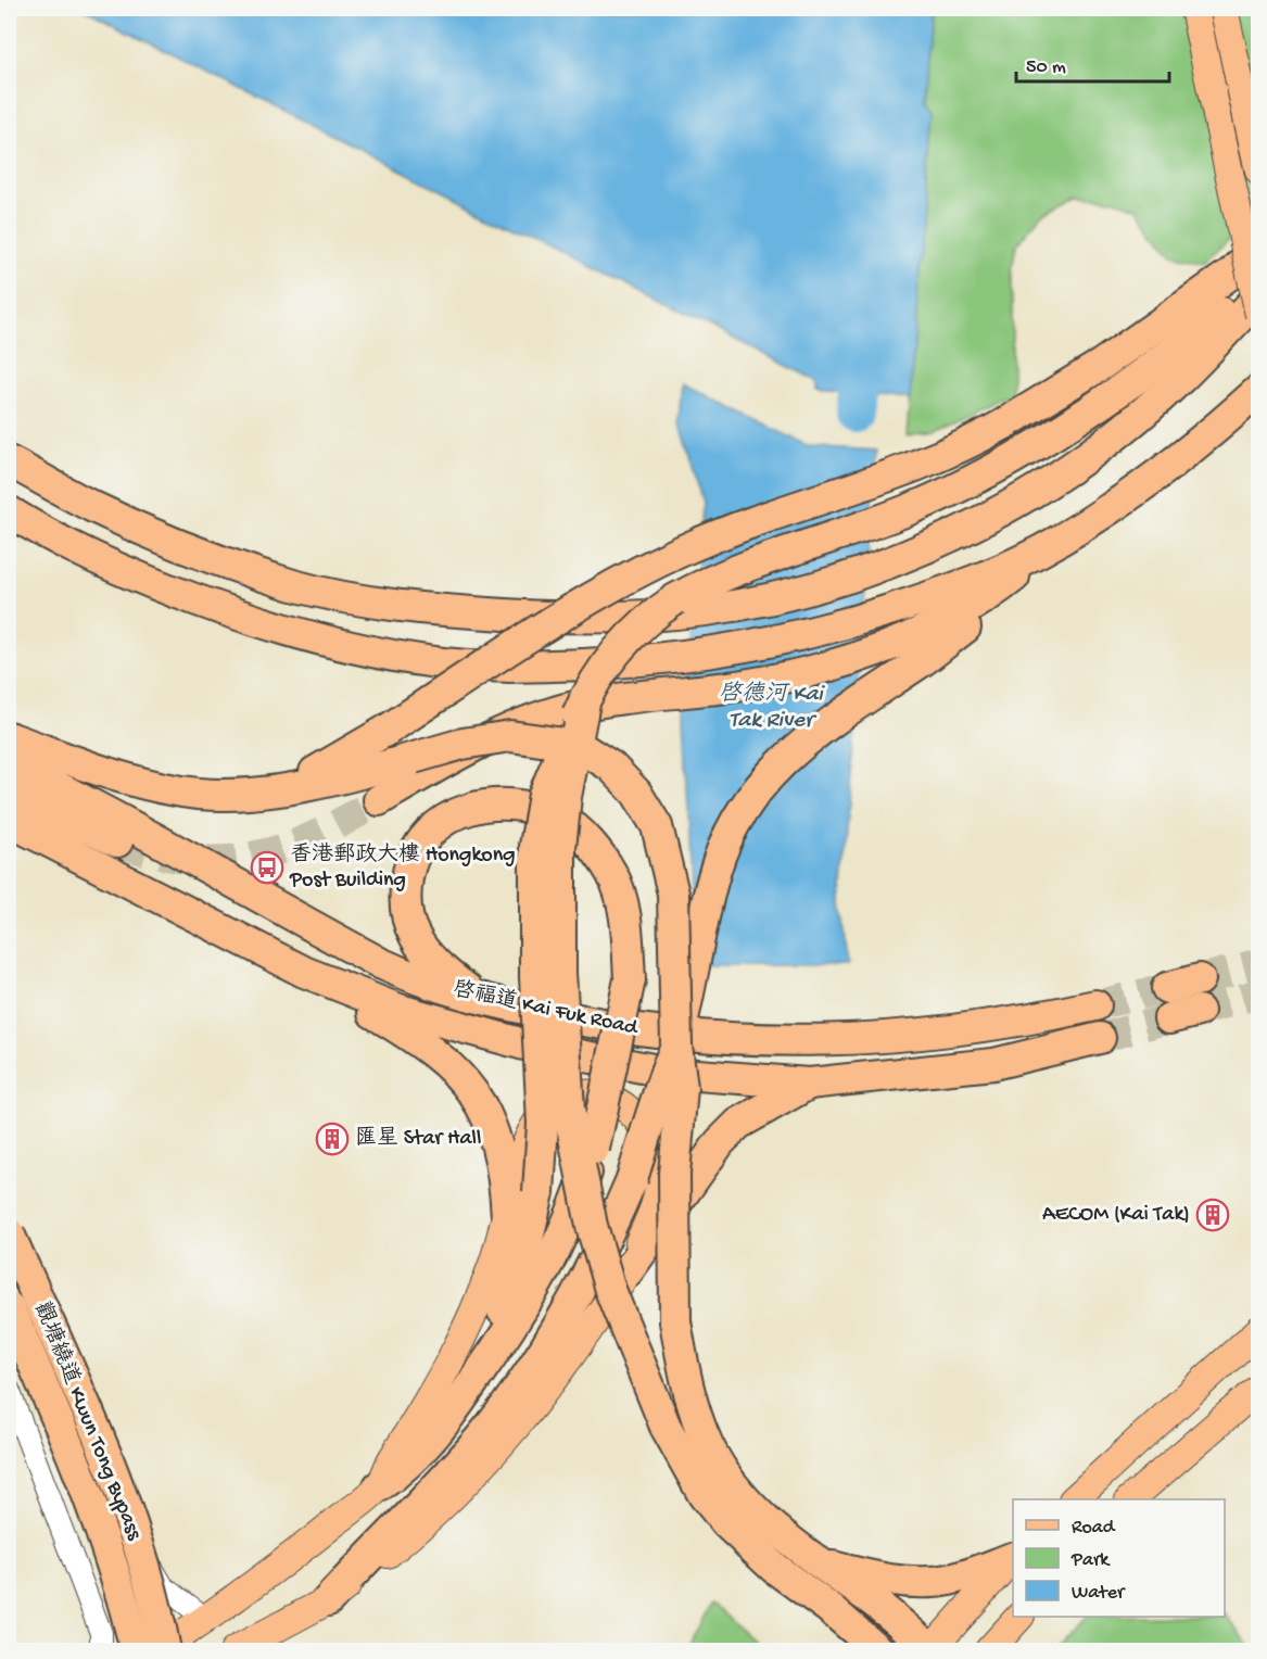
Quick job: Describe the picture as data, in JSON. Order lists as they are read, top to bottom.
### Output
{
  "streets": {
    "highway": ["啓福道 Kai Fuk Road", "觀塘繞道 Kwun Tong Bypass"]
  },
  "water": ["啓德河 Kai Tak River"],
  "places": {
    "bus stop": ["香港郵政大樓 Hongkong Post Building"],
    "building": ["匯星 Star Hall", "AECOM (Kai Tak)"]
  },
  "legend": ["Road", "Park", "Water"],
  "scale_bar": "50 m"
}
